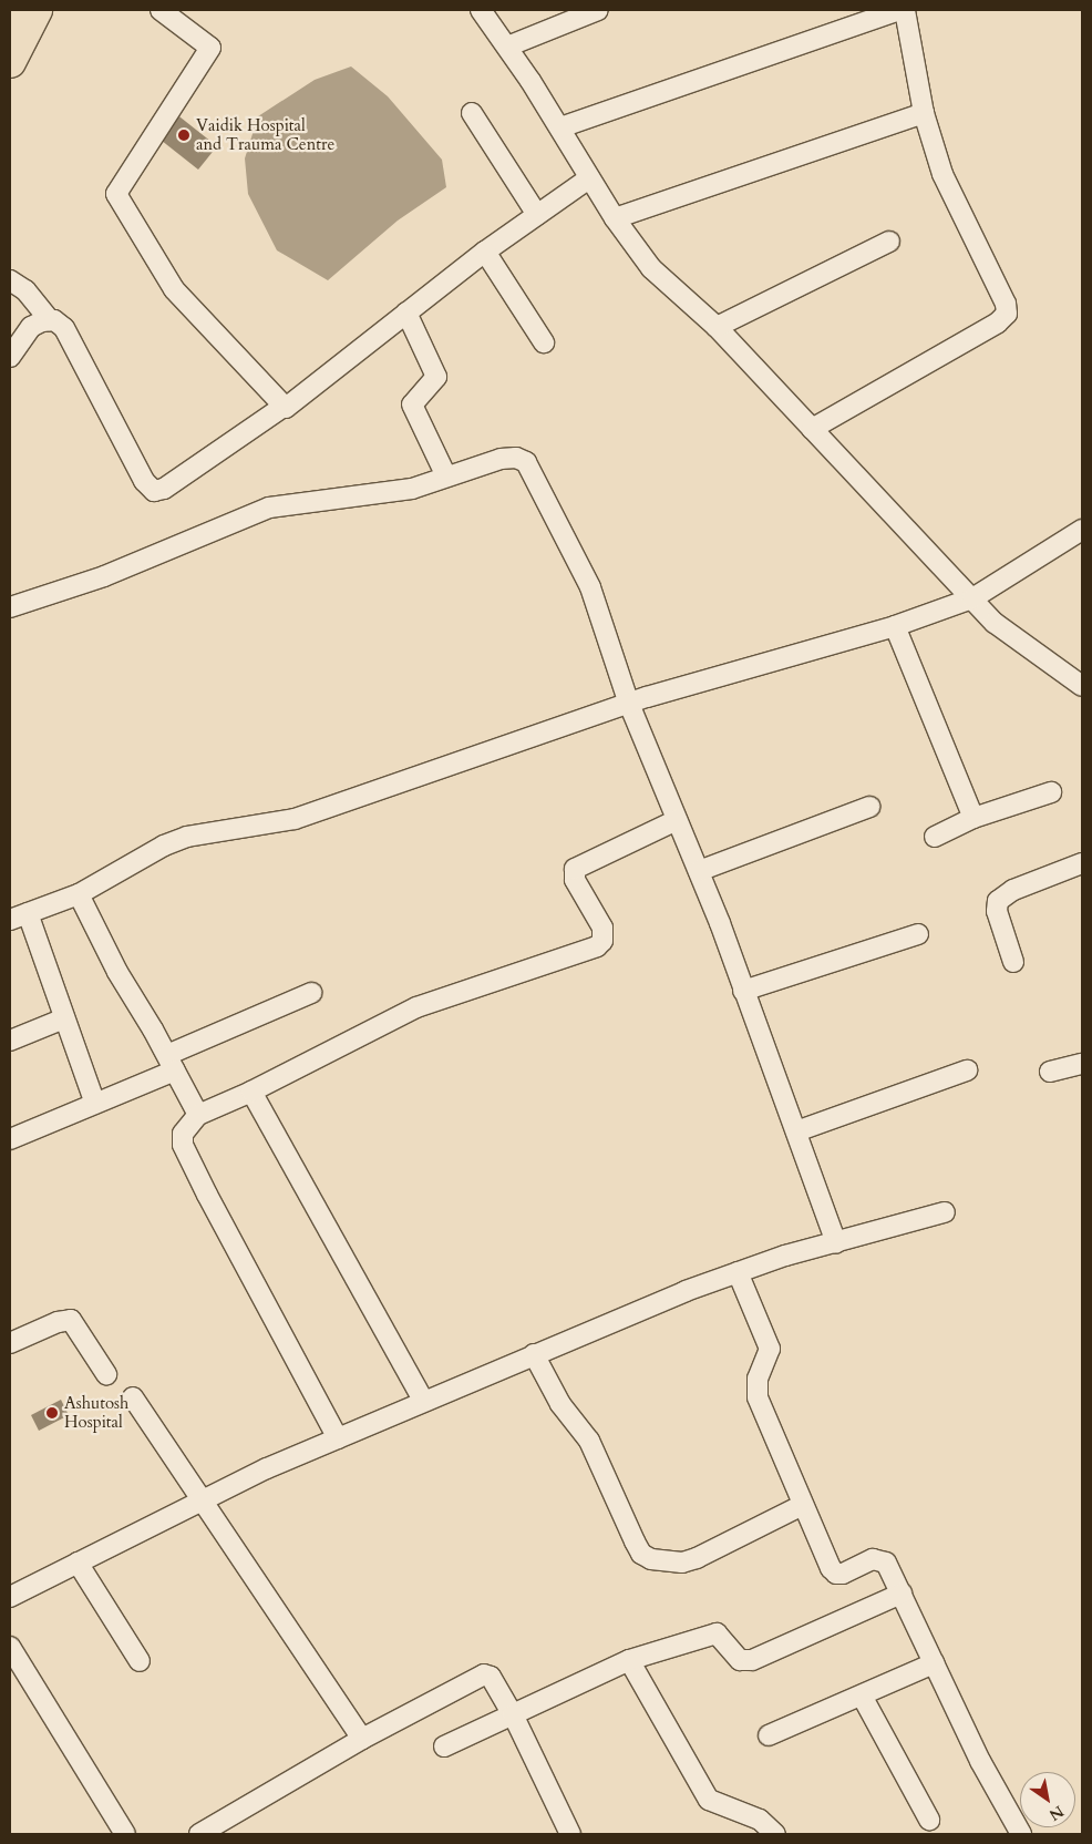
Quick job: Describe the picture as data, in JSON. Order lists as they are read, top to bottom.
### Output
{
  "places": ["Vaidik Hospital and Trauma Centre", "Ashutosh Hospital"],
  "north": "bottom right"
}
